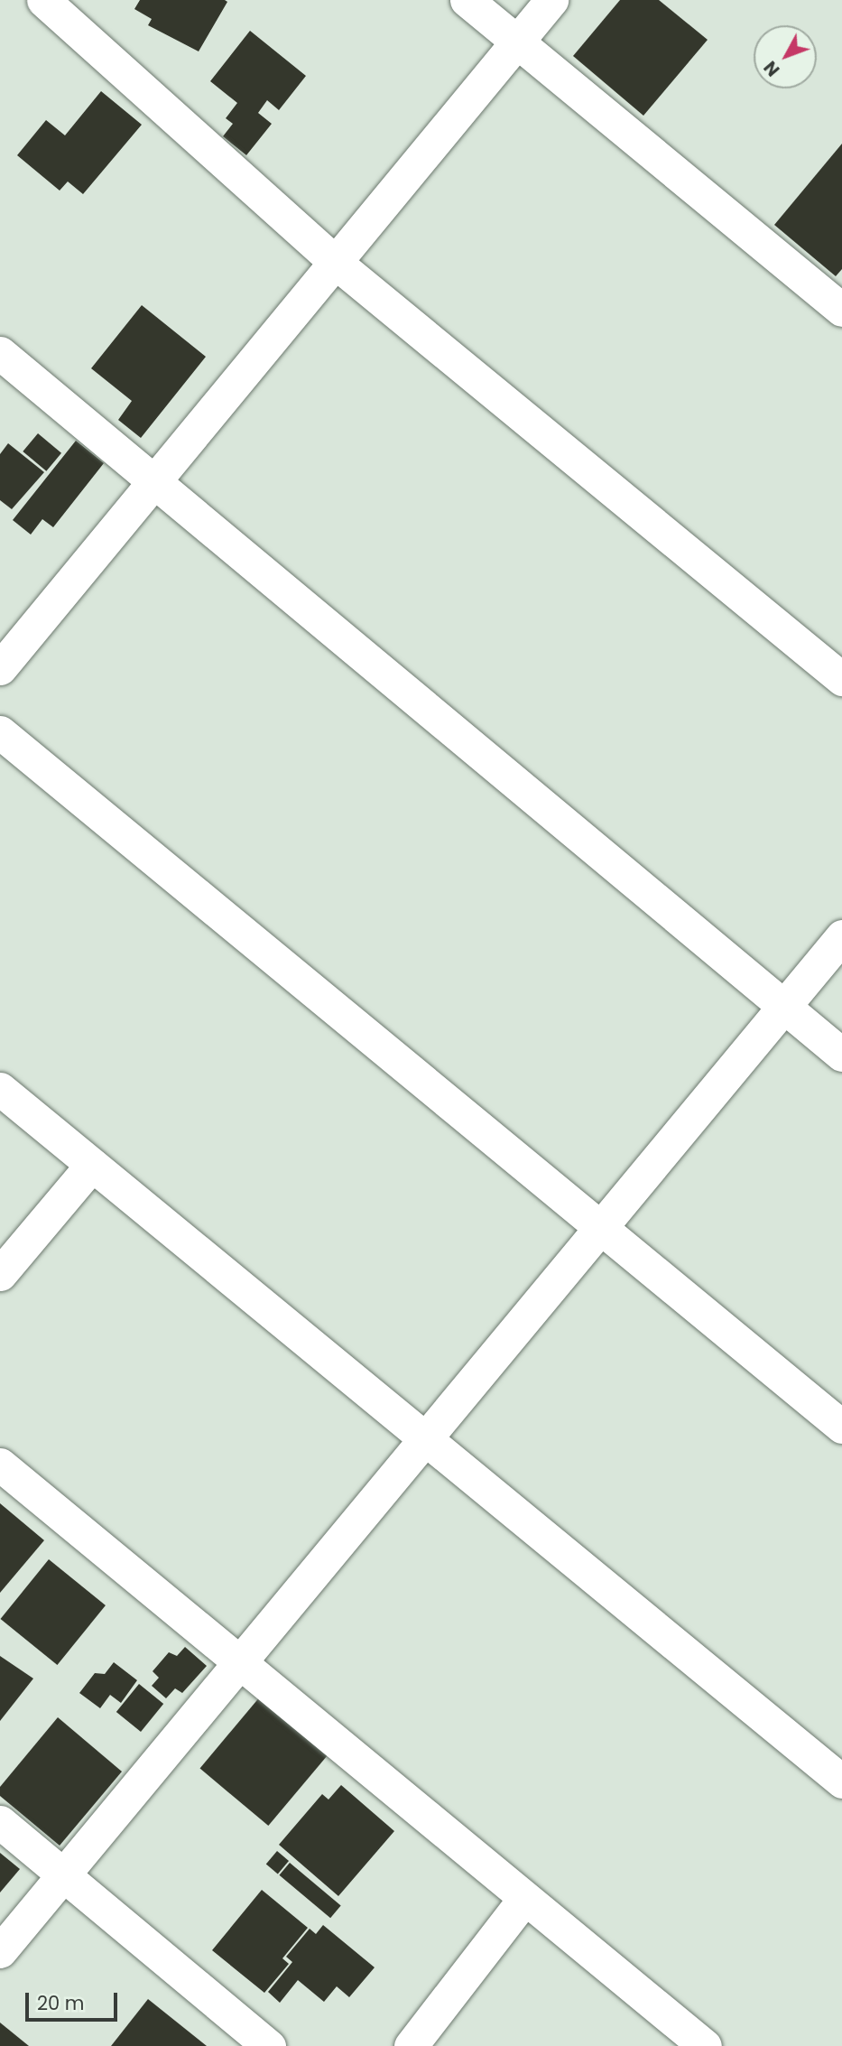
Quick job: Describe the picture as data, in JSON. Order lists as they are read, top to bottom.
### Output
{
  "scale_bar": "20 m",
  "north": "bottom left"
}
